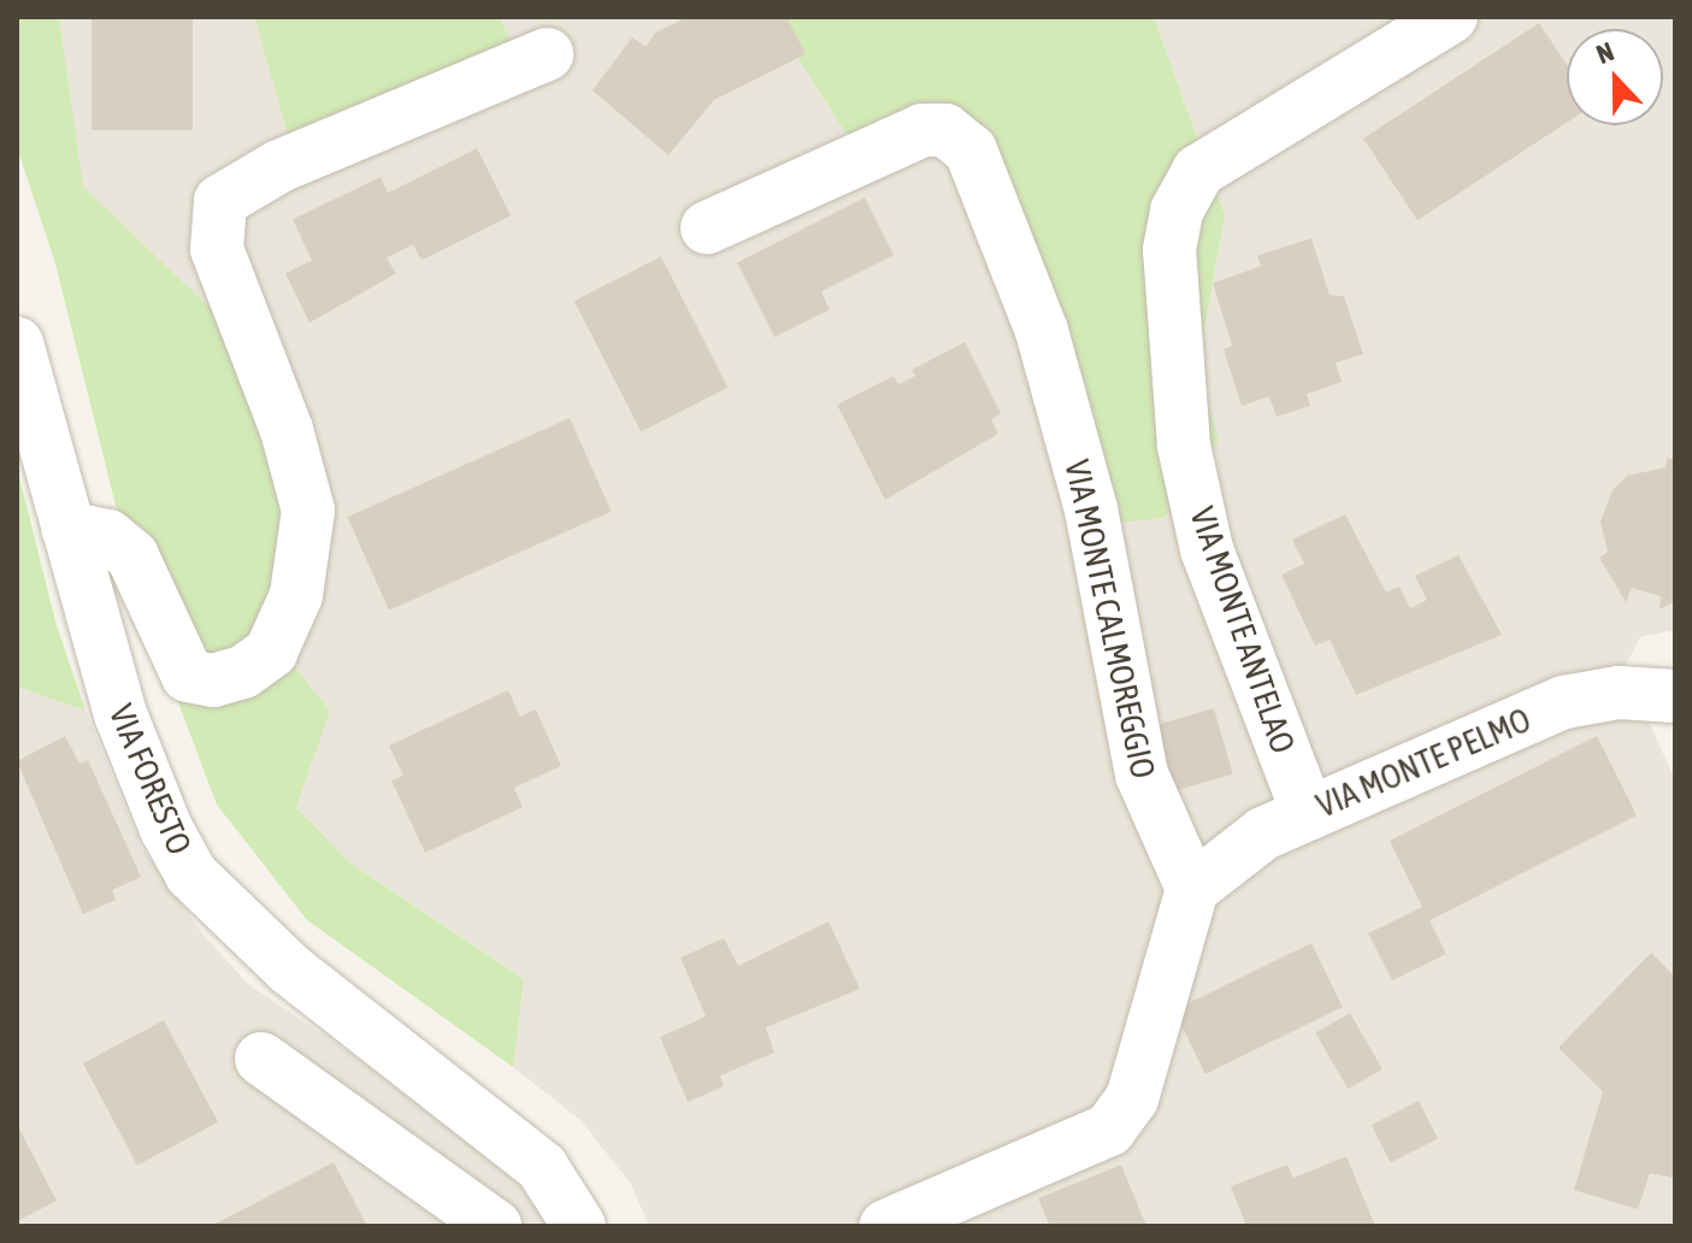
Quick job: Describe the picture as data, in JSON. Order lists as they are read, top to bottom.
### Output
{
  "streets": {
    "street": [
      "VIA MONTE CALMOREGGIO",
      "VIA MONTE ANTELAO",
      "VIA MONTE PELMO",
      "VIA FORESTO"
    ]
  },
  "crossings": [
    ["VIA MONTE CALMOREGGIO", "VIA MONTE PELMO"],
    ["VIA MONTE ANTELAO", "VIA MONTE PELMO"]
  ],
  "north": "top"
}
